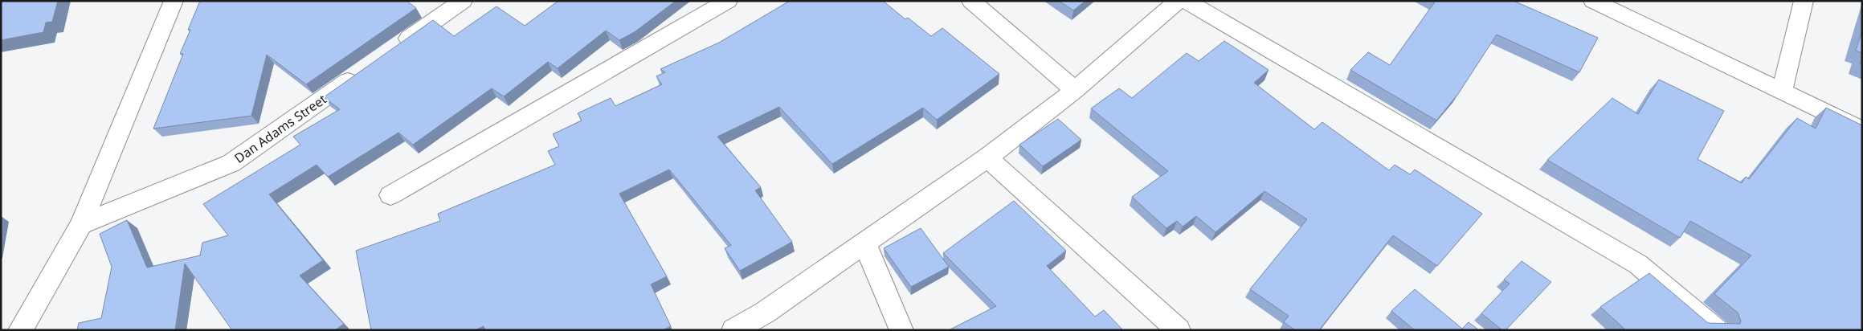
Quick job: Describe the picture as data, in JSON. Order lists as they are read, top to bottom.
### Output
{
  "streets": {
    "street": ["Dan Adams Street"]
  }
}
